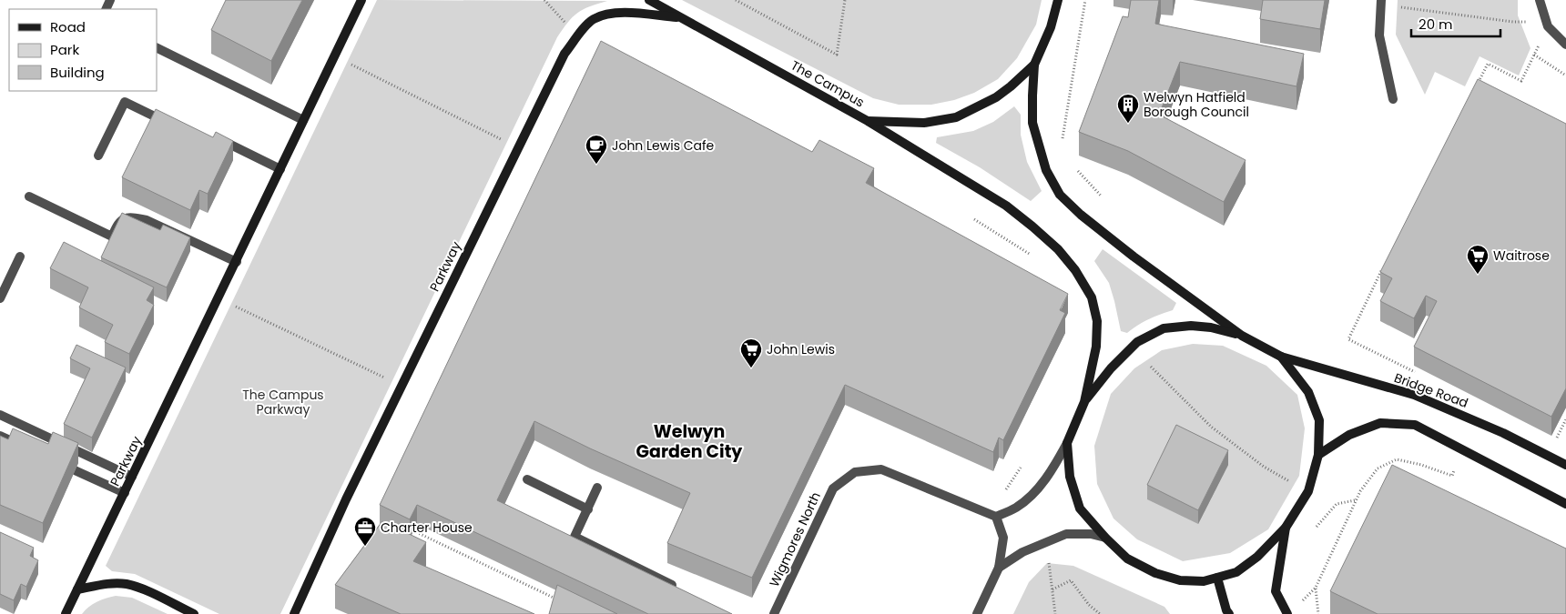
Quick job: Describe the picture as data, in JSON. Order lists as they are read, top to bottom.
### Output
{
  "streets": {
    "main road": ["The Campus", "Parkway", "Bridge Road"],
    "street": ["Wigmores North"]
  },
  "crossings": [
    ["The Campus", "Parkway"]
  ],
  "districts": ["Welwyn Garden City"],
  "parks": ["The Campus Parkway"],
  "places": {
    "building": ["Welwyn Hatfield Borough Council"],
    "cafe": ["John Lewis Cafe"],
    "supermarket": ["Waitrose", "John Lewis"],
    "office": ["Charter House"]
  },
  "legend": ["Road", "Park", "Building"],
  "scale_bar": "20 m"
}
